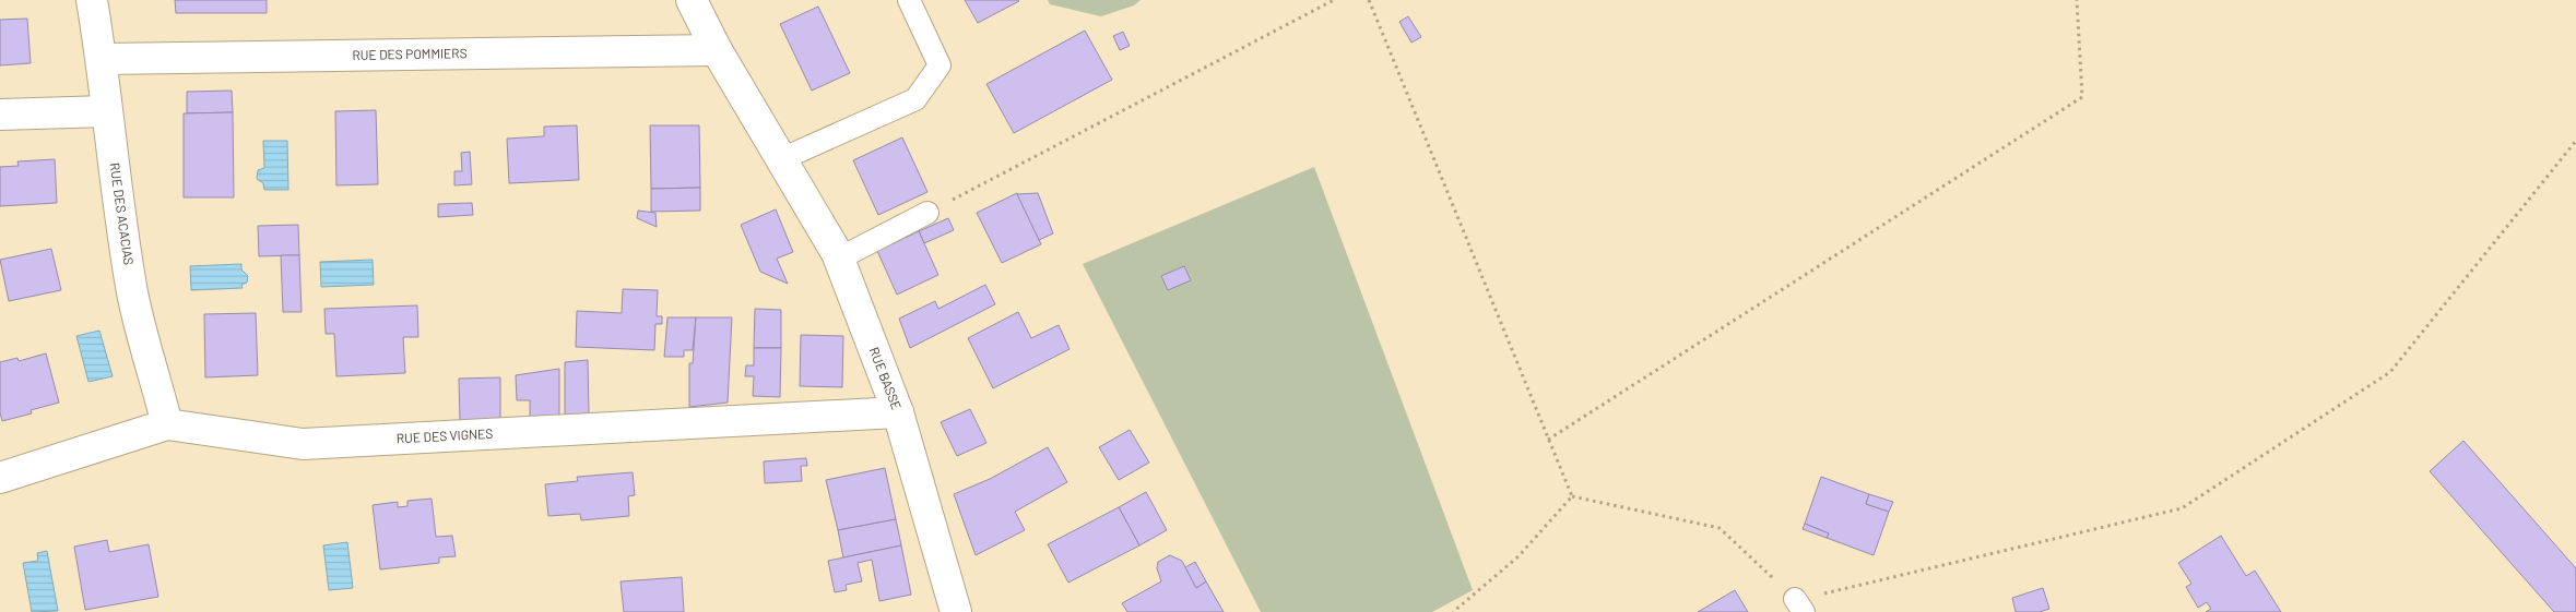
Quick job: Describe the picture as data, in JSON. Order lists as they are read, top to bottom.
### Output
{
  "streets": {
    "street": [
      "RUE DES POMMIERS",
      "RUE DES ACACIAS",
      "RUE BASSE",
      "RUE DES VIGNES"
    ]
  },
  "crossings": [
    ["RUE DES POMMIERS", "RUE DES ACACIAS"],
    ["RUE DES POMMIERS", "RUE BASSE"],
    ["RUE DES ACACIAS", "RUE DES VIGNES"],
    ["RUE BASSE", "RUE DES VIGNES"]
  ]
}
